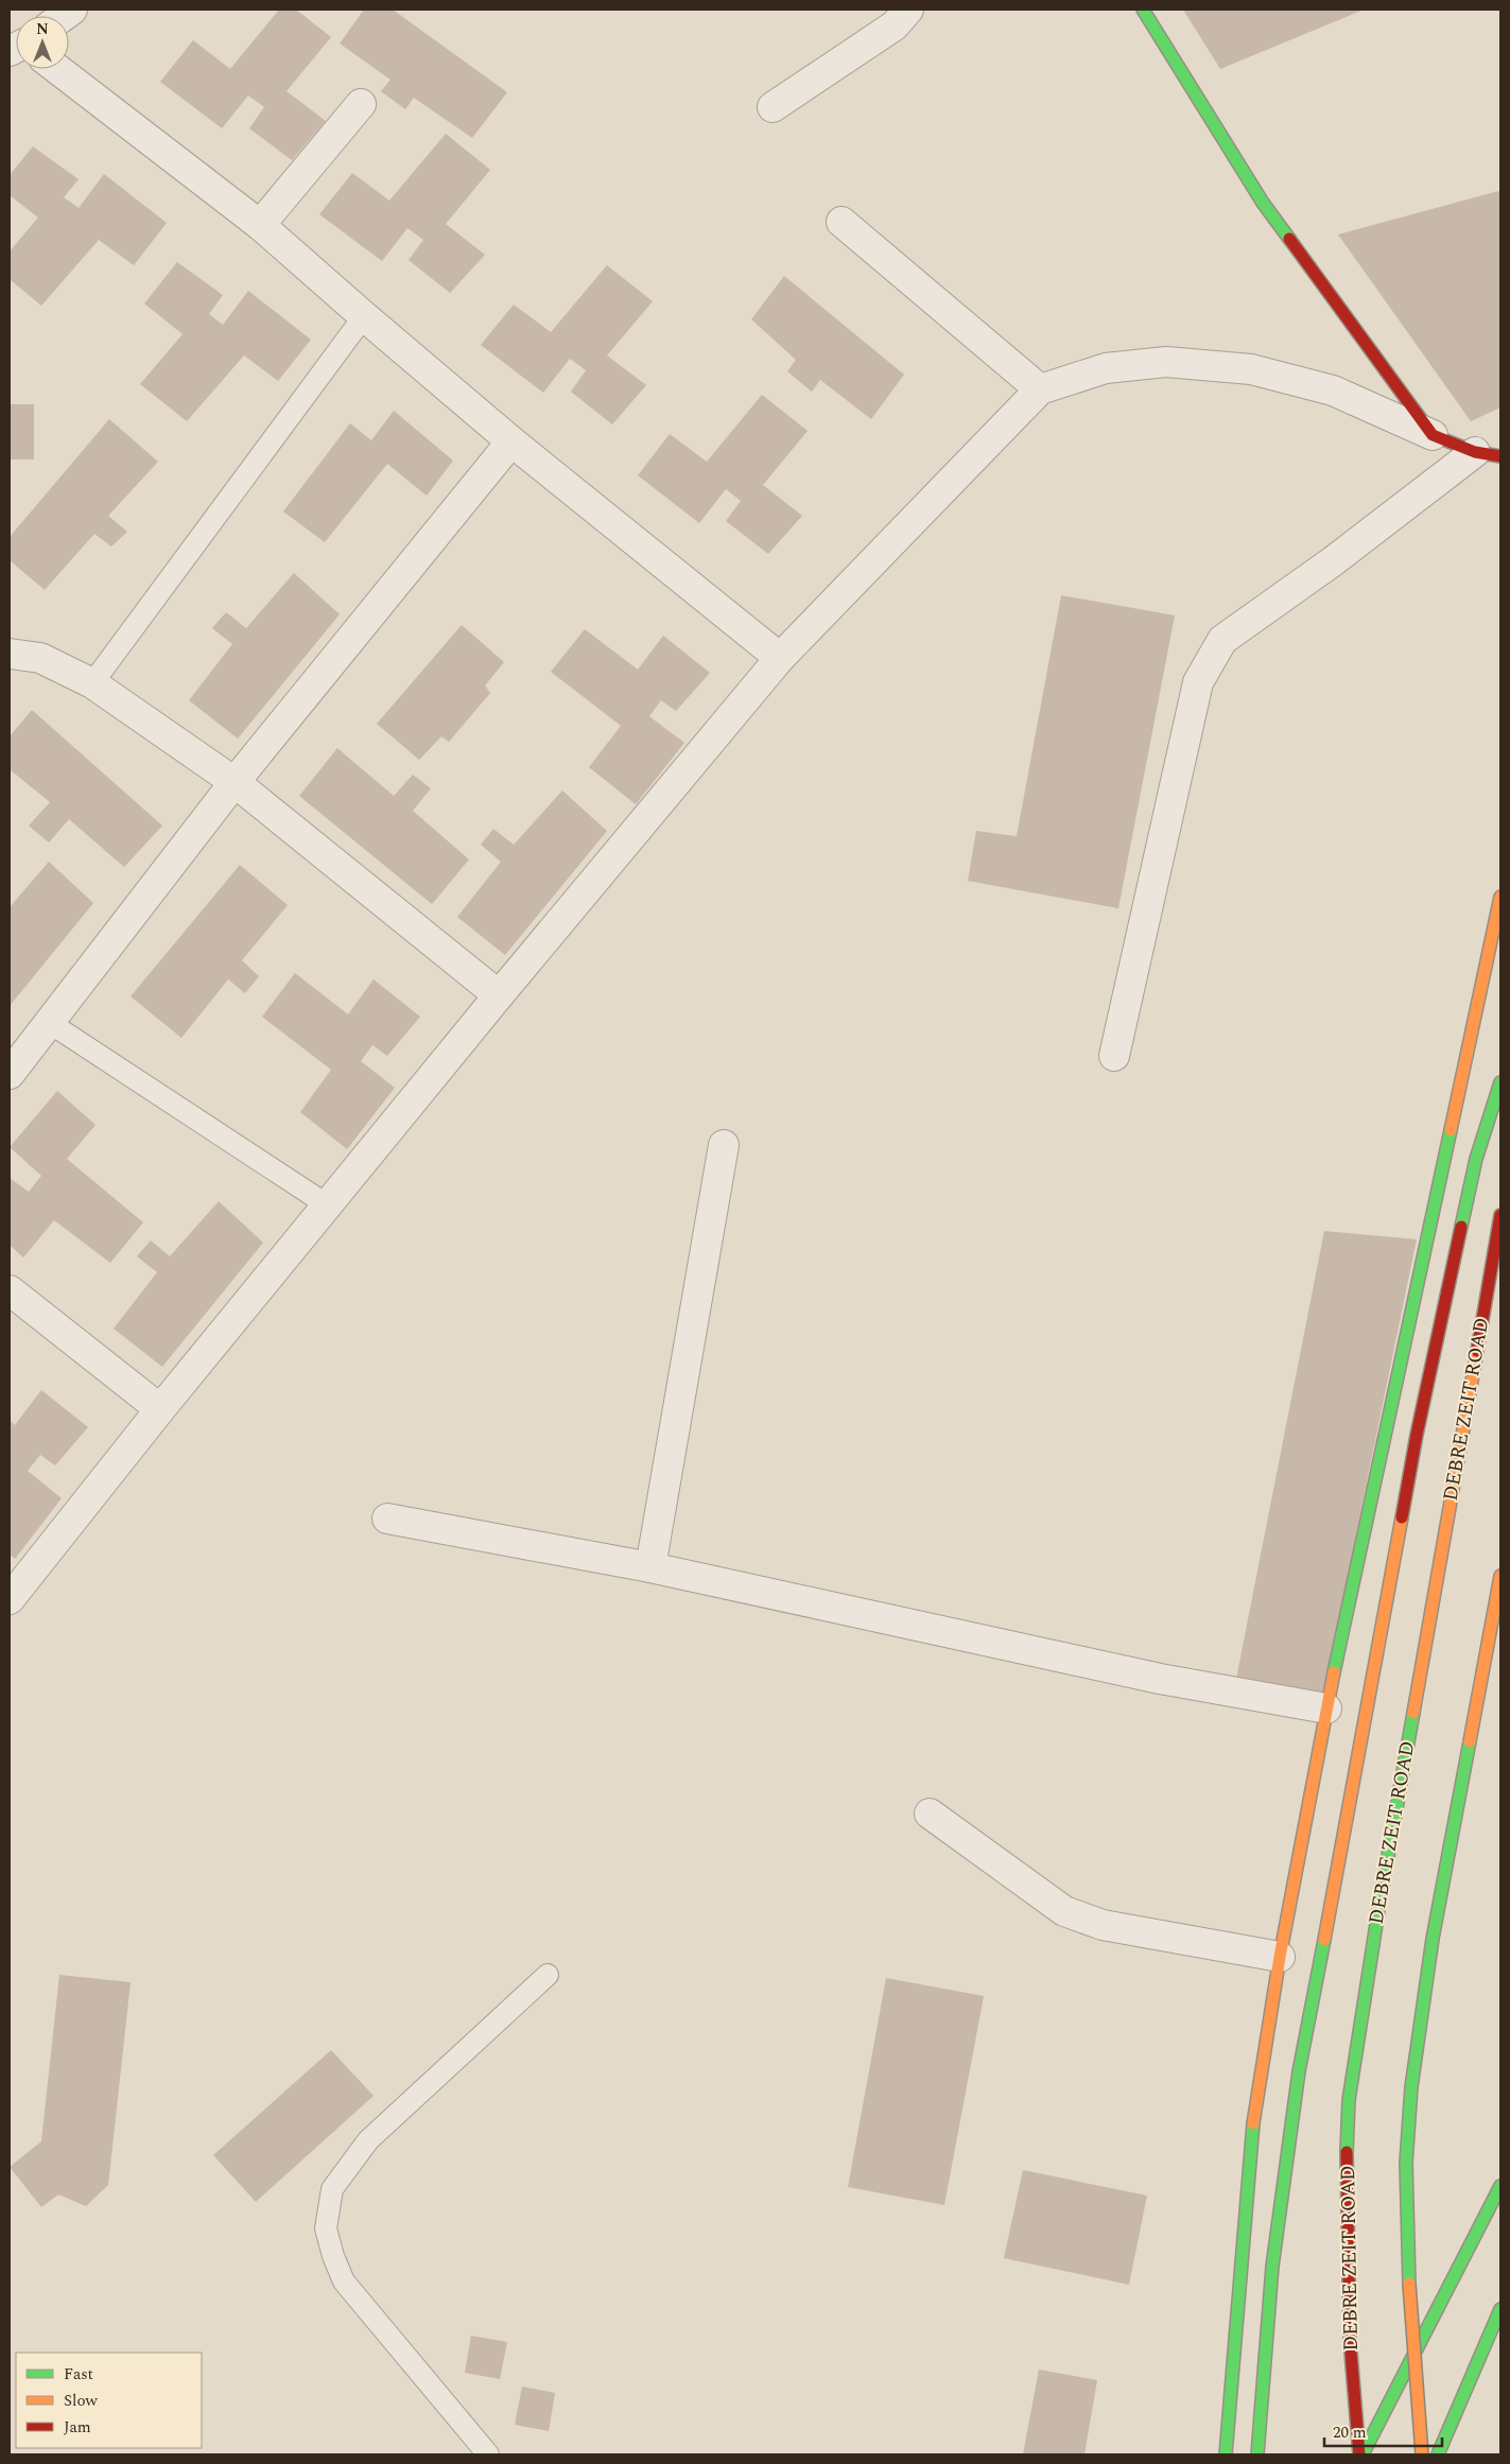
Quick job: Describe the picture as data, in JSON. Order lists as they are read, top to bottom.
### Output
{
  "streets": {
    "main road": ["DEBRE ZEIT ROAD"]
  },
  "legend": ["Fast", "Slow", "Jam"],
  "scale_bar": "20 m",
  "north": "top"
}
